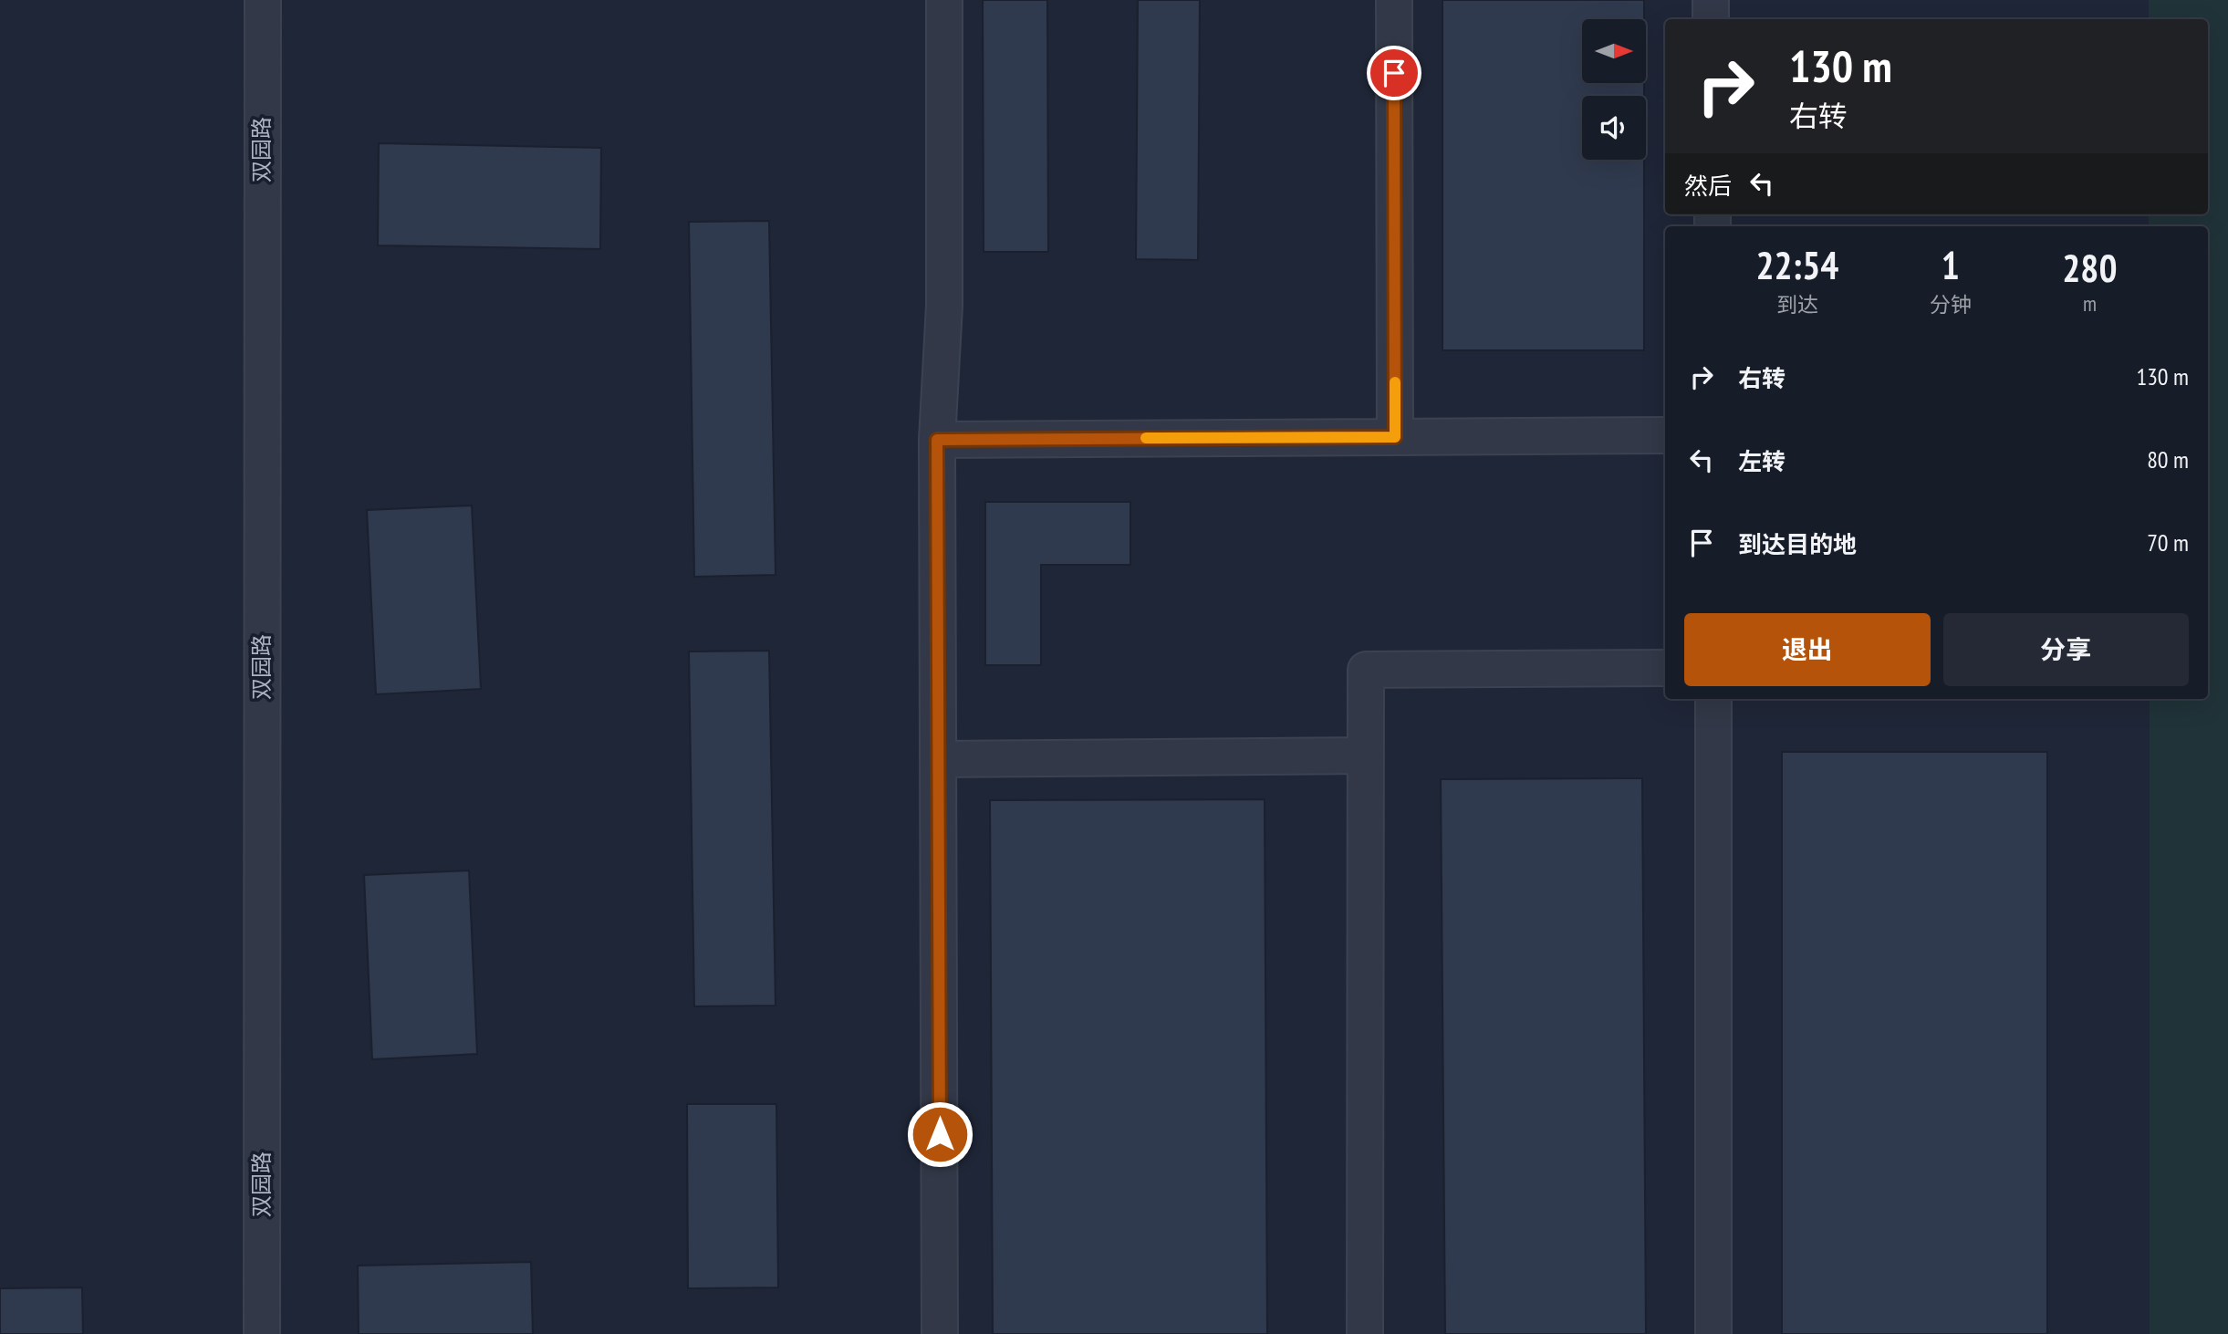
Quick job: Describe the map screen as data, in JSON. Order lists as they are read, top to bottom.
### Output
{
  "streets": {
    "street": ["双园路"]
  },
  "north": "right",
  "page": {
    "turn": ["130 m", "右转"],
    "then": "然后",
    "eta": [
      "22:54",
      "到达",
      "1",
      "分钟",
      "280",
      "m"
    ],
    "list": [
      {
        "name": "右转",
        "value": "130 m"
      },
      {
        "name": "左转",
        "value": "80 m"
      },
      {
        "name": "到达目的地",
        "value": "70 m"
      }
    ],
    "buttons": ["退出", "分享"]
  }
}
